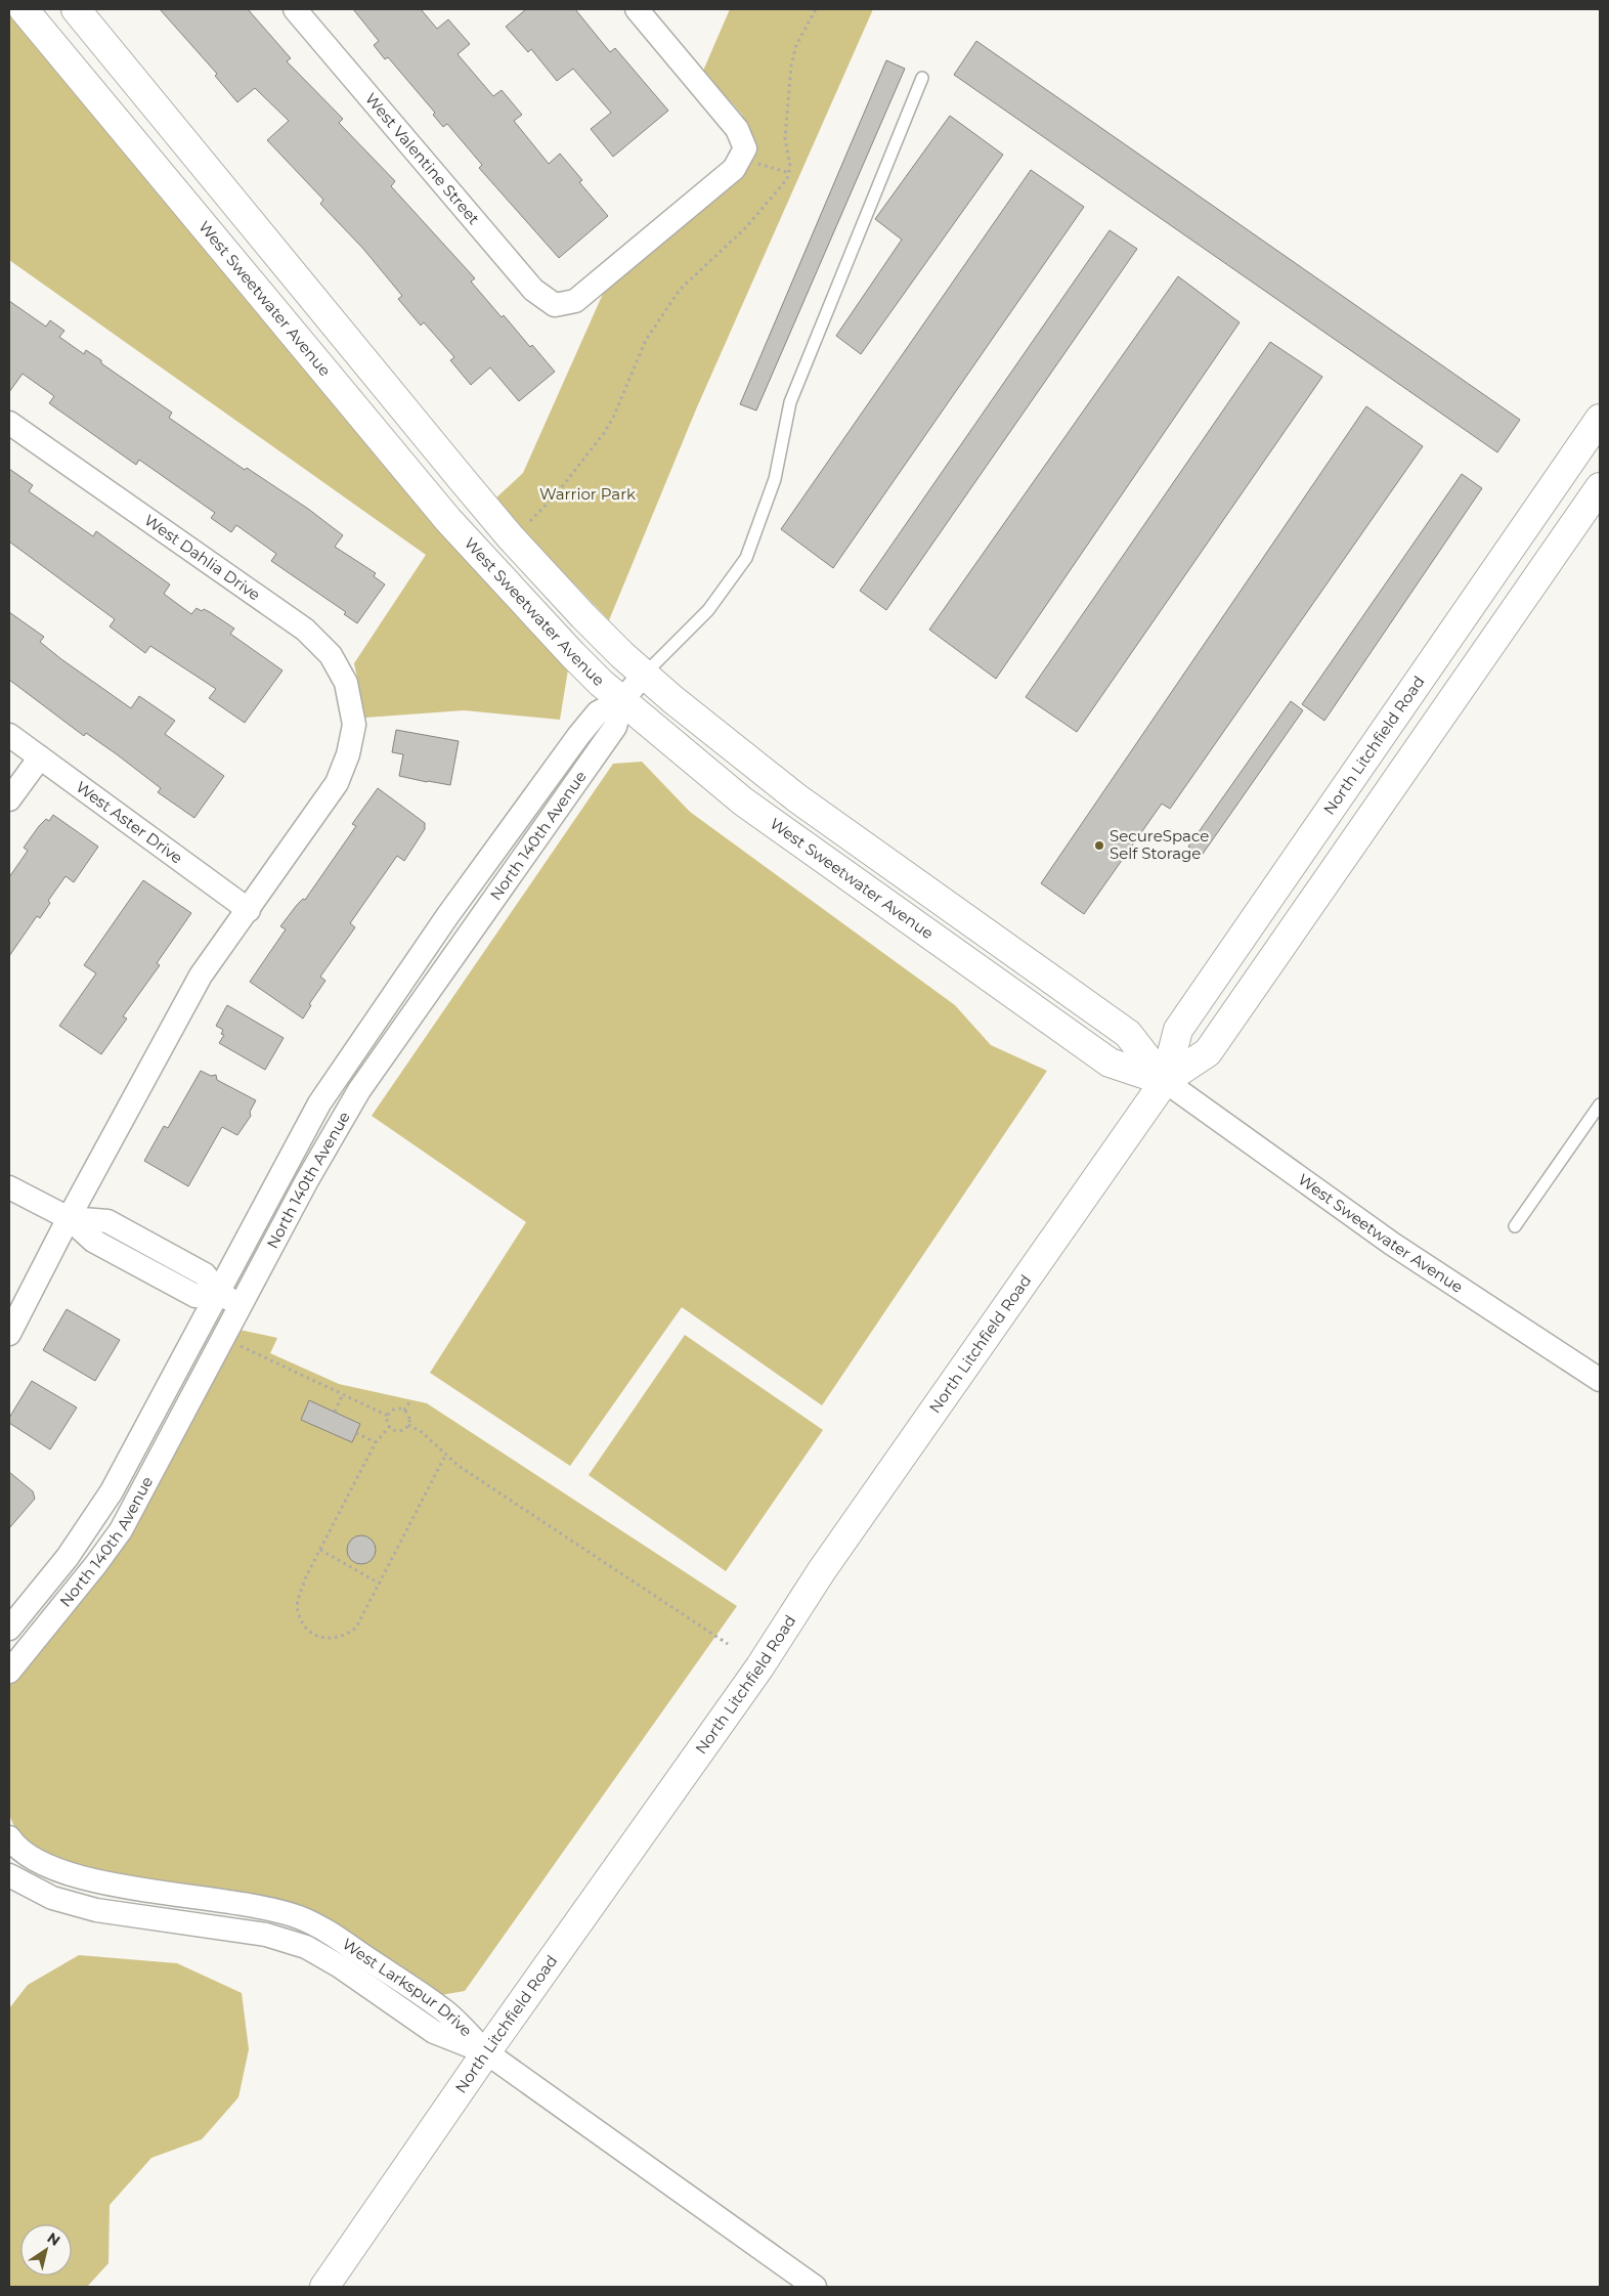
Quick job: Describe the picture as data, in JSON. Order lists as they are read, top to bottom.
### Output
{
  "streets": {
    "street": [
      "West Valentine Street",
      "West Sweetwater Avenue",
      "West Dahlia Drive",
      "North Litchfield Road",
      "West Aster Drive",
      "North 140th Avenue",
      "West Larkspur Drive"
    ]
  },
  "crossings": [
    ["West Sweetwater Avenue", "North Litchfield Road"],
    ["West Sweetwater Avenue", "North 140th Avenue"],
    ["West Dahlia Drive", "West Aster Drive"],
    ["North Litchfield Road", "West Larkspur Drive"]
  ],
  "parks": ["Warrior Park"],
  "places": ["SecureSpace Self Storage"],
  "north": "top right"
}
